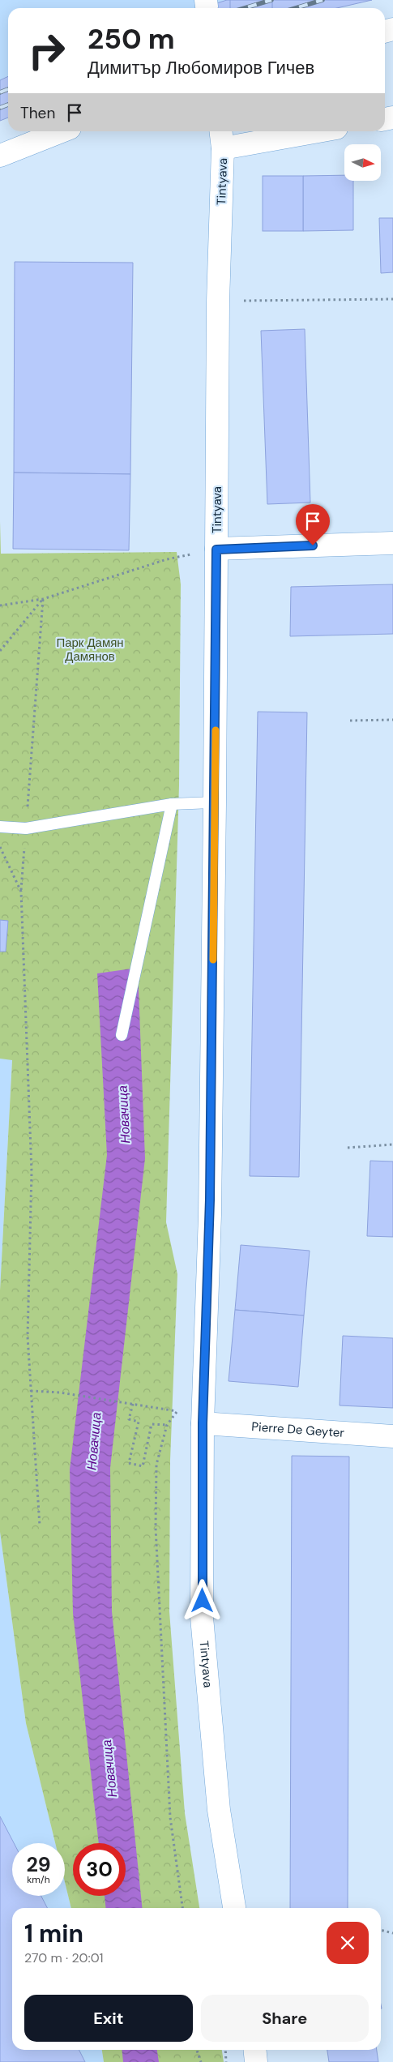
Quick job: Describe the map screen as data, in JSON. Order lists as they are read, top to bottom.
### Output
{
  "streets": {
    "street": ["Tintyava", "Pierre De Geyter"]
  },
  "crossings": [
    ["Tintyava", "Pierre De Geyter"]
  ],
  "water": ["Новачица"],
  "parks": ["Парк Дамян Дамянов"],
  "north": "right",
  "page": {
    "turn": ["250 m", "Димитър Любомиров Гичев"],
    "then": "Then",
    "speed": "29 km/h",
    "limit": "30",
    "heading": ["1 min", "270 m · 20:01"],
    "buttons": ["Exit", "Share"]
  }
}
